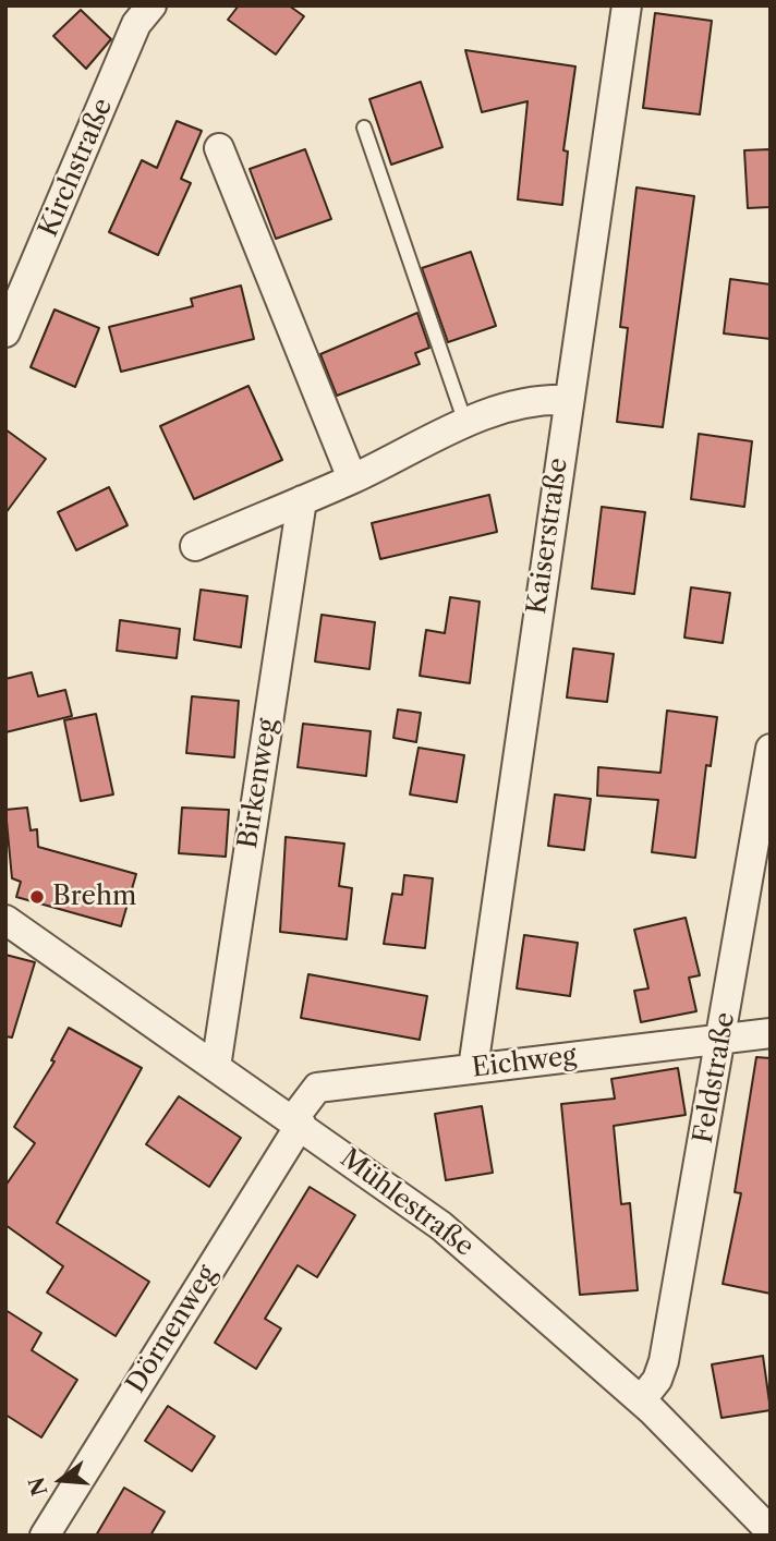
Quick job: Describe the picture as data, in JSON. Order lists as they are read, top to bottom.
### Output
{
  "streets": {
    "street": [
      "Kirchstraße",
      "Kaiserstraße",
      "Birkenweg",
      "Eichweg",
      "Feldstraße",
      "Mühlestraße",
      "Dörnenweg"
    ]
  },
  "crossings": [
    ["Kaiserstraße", "Eichweg"],
    ["Birkenweg", "Mühlestraße"],
    ["Eichweg", "Feldstraße"],
    ["Eichweg", "Mühlestraße"],
    ["Eichweg", "Dörnenweg"],
    ["Feldstraße", "Mühlestraße"],
    ["Mühlestraße", "Dörnenweg"]
  ],
  "places": ["Brehm"],
  "north": "left"
}
